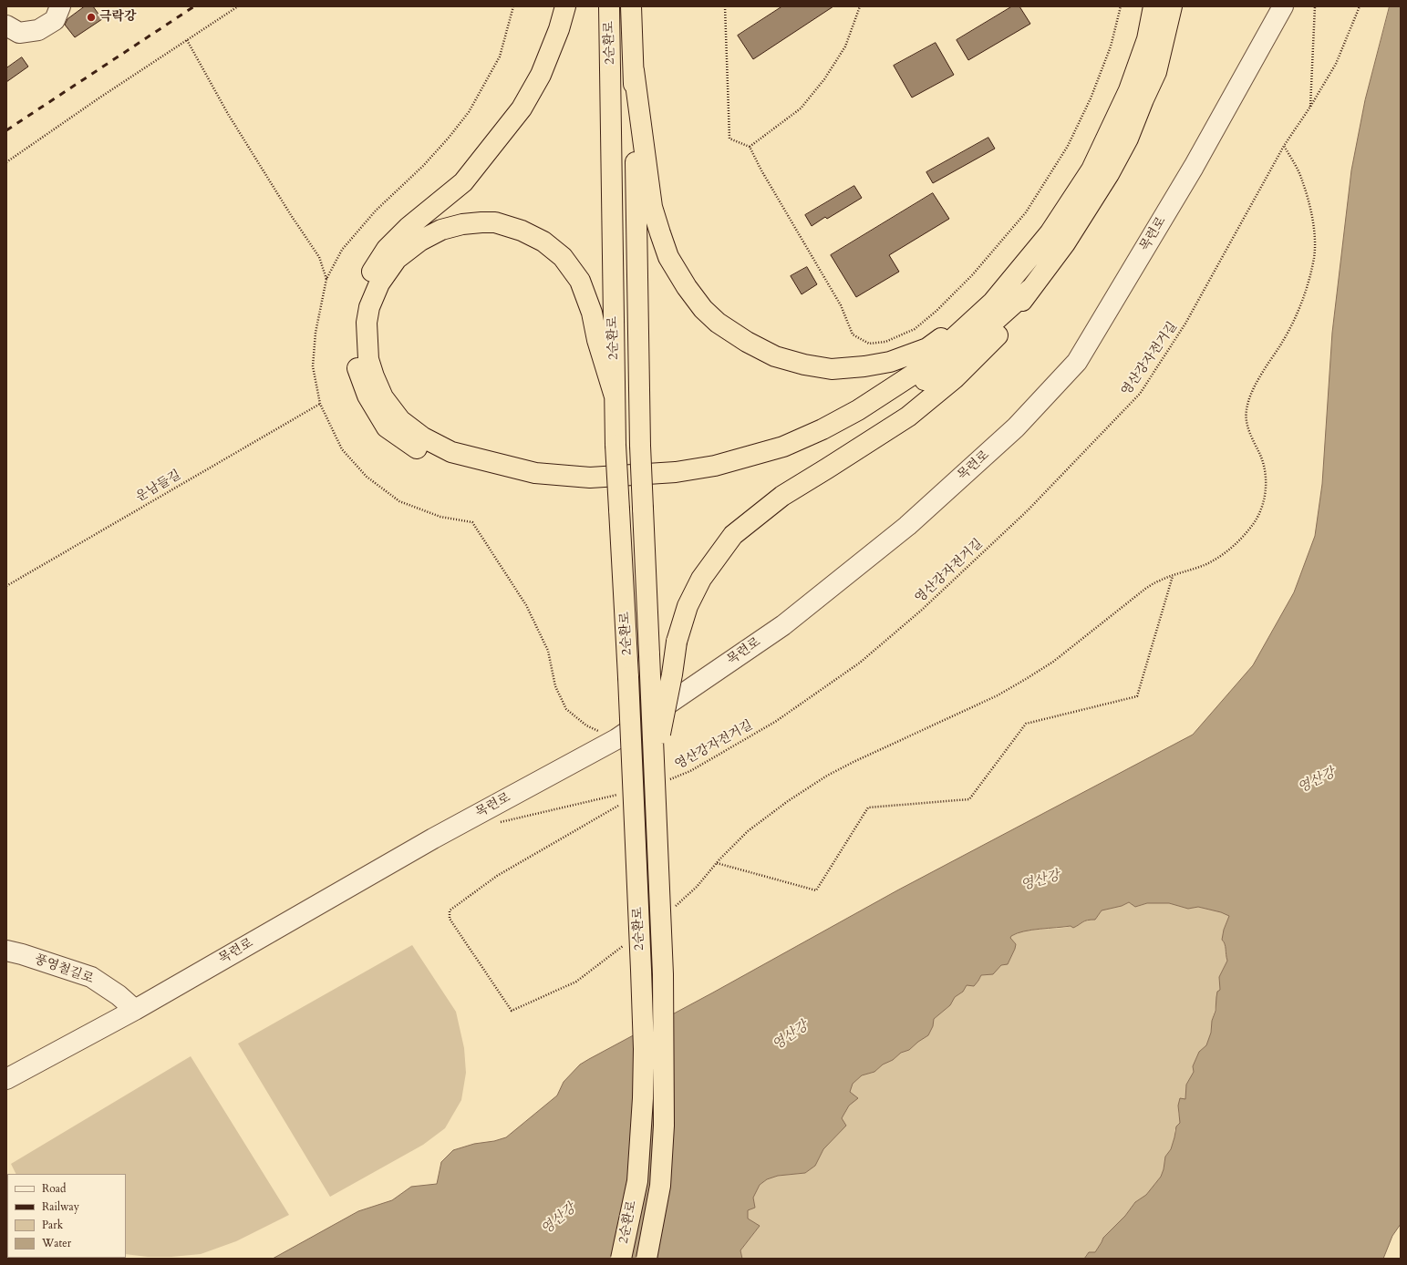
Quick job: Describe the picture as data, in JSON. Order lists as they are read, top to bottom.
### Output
{
  "streets": {
    "highway": ["2순환로"],
    "street": ["목련로", "풍영철길로"],
    "path": ["영산강자전거길", "운남들길"]
  },
  "crossings": [
    ["목련로", "풍영철길로"]
  ],
  "water": ["영산강"],
  "places": ["극락강"],
  "legend": [
    "Road",
    "Railway",
    "Park",
    "Water"
  ]
}
